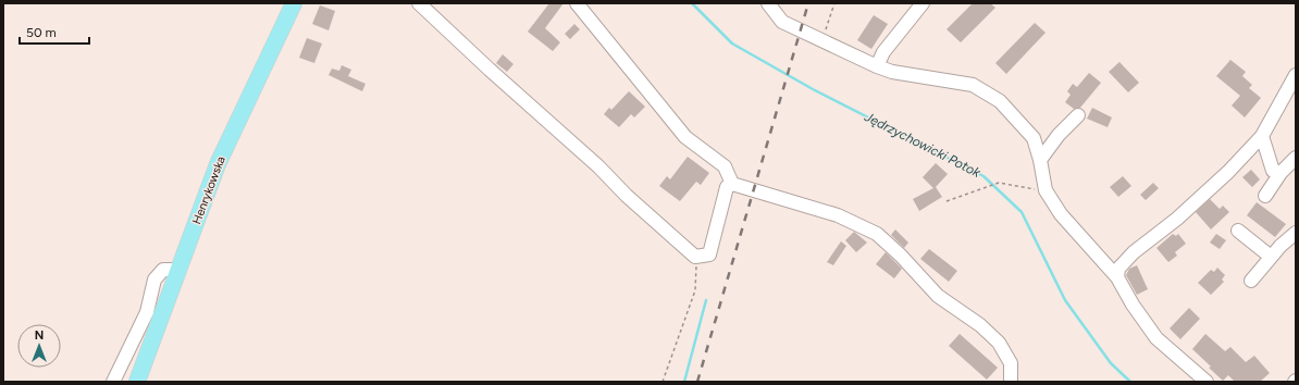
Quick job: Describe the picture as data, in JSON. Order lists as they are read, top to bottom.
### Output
{
  "streets": {
    "main road": ["Henrykowska"]
  },
  "water": ["Jędrzychowicki Potok"],
  "scale_bar": "50 m",
  "north": "top"
}
